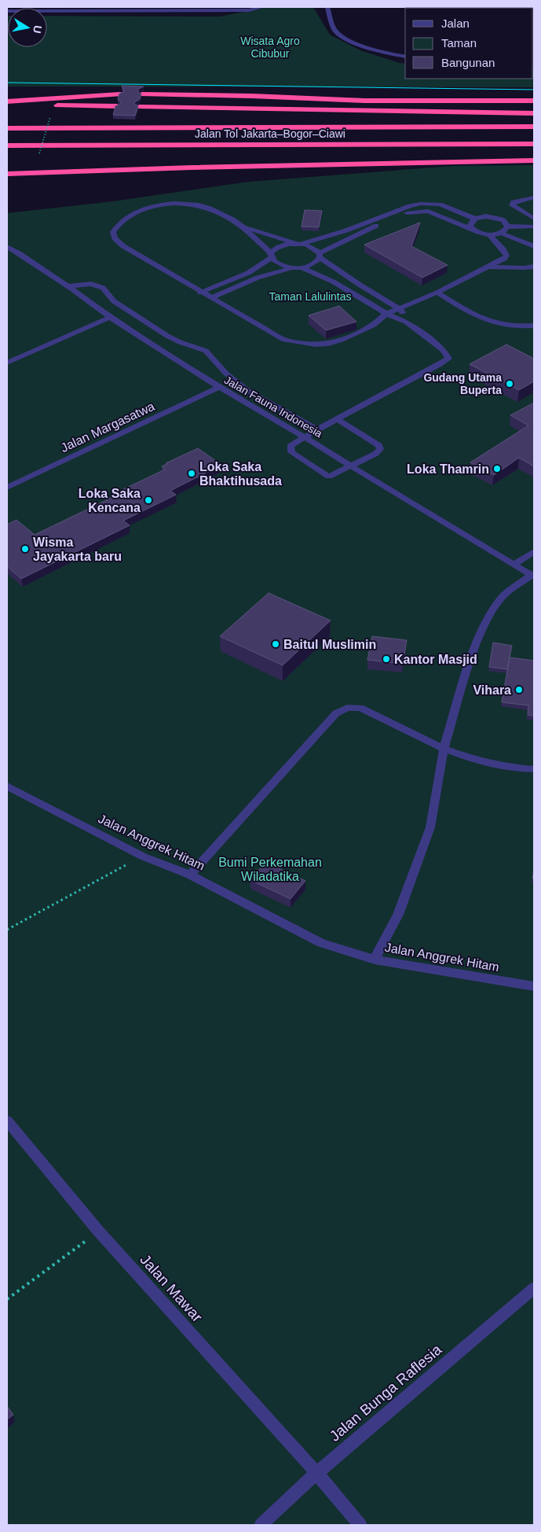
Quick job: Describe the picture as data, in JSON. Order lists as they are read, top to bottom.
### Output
{
  "streets": {
    "highway": ["Jalan Tol Jakarta–Bogor–Ciawi"],
    "street": [
      "Jalan Fauna Indonesia",
      "Jalan Margasatwa",
      "Jalan Anggrek Hitam",
      "Jalan Mawar",
      "Jalan Bunga Raflesia"
    ]
  },
  "crossings": [
    ["Jalan Fauna Indonesia", "Jalan Margasatwa"],
    ["Jalan Mawar", "Jalan Bunga Raflesia"]
  ],
  "parks": ["Wisata Agro Cibubur", "Taman Lalulintas", "Bumi Perkemahan Wiladatika"],
  "places": [
    "Gudang Utama Buperta",
    "Loka Thamrin",
    "Loka Saka Bhaktihusada",
    "Loka Saka Kencana",
    "Wisma Jayakarta baru",
    "Baitul Muslimin",
    "Kantor Masjid",
    "Vihara"
  ],
  "legend": ["Jalan", "Taman", "Bangunan"],
  "north": "right"
}
